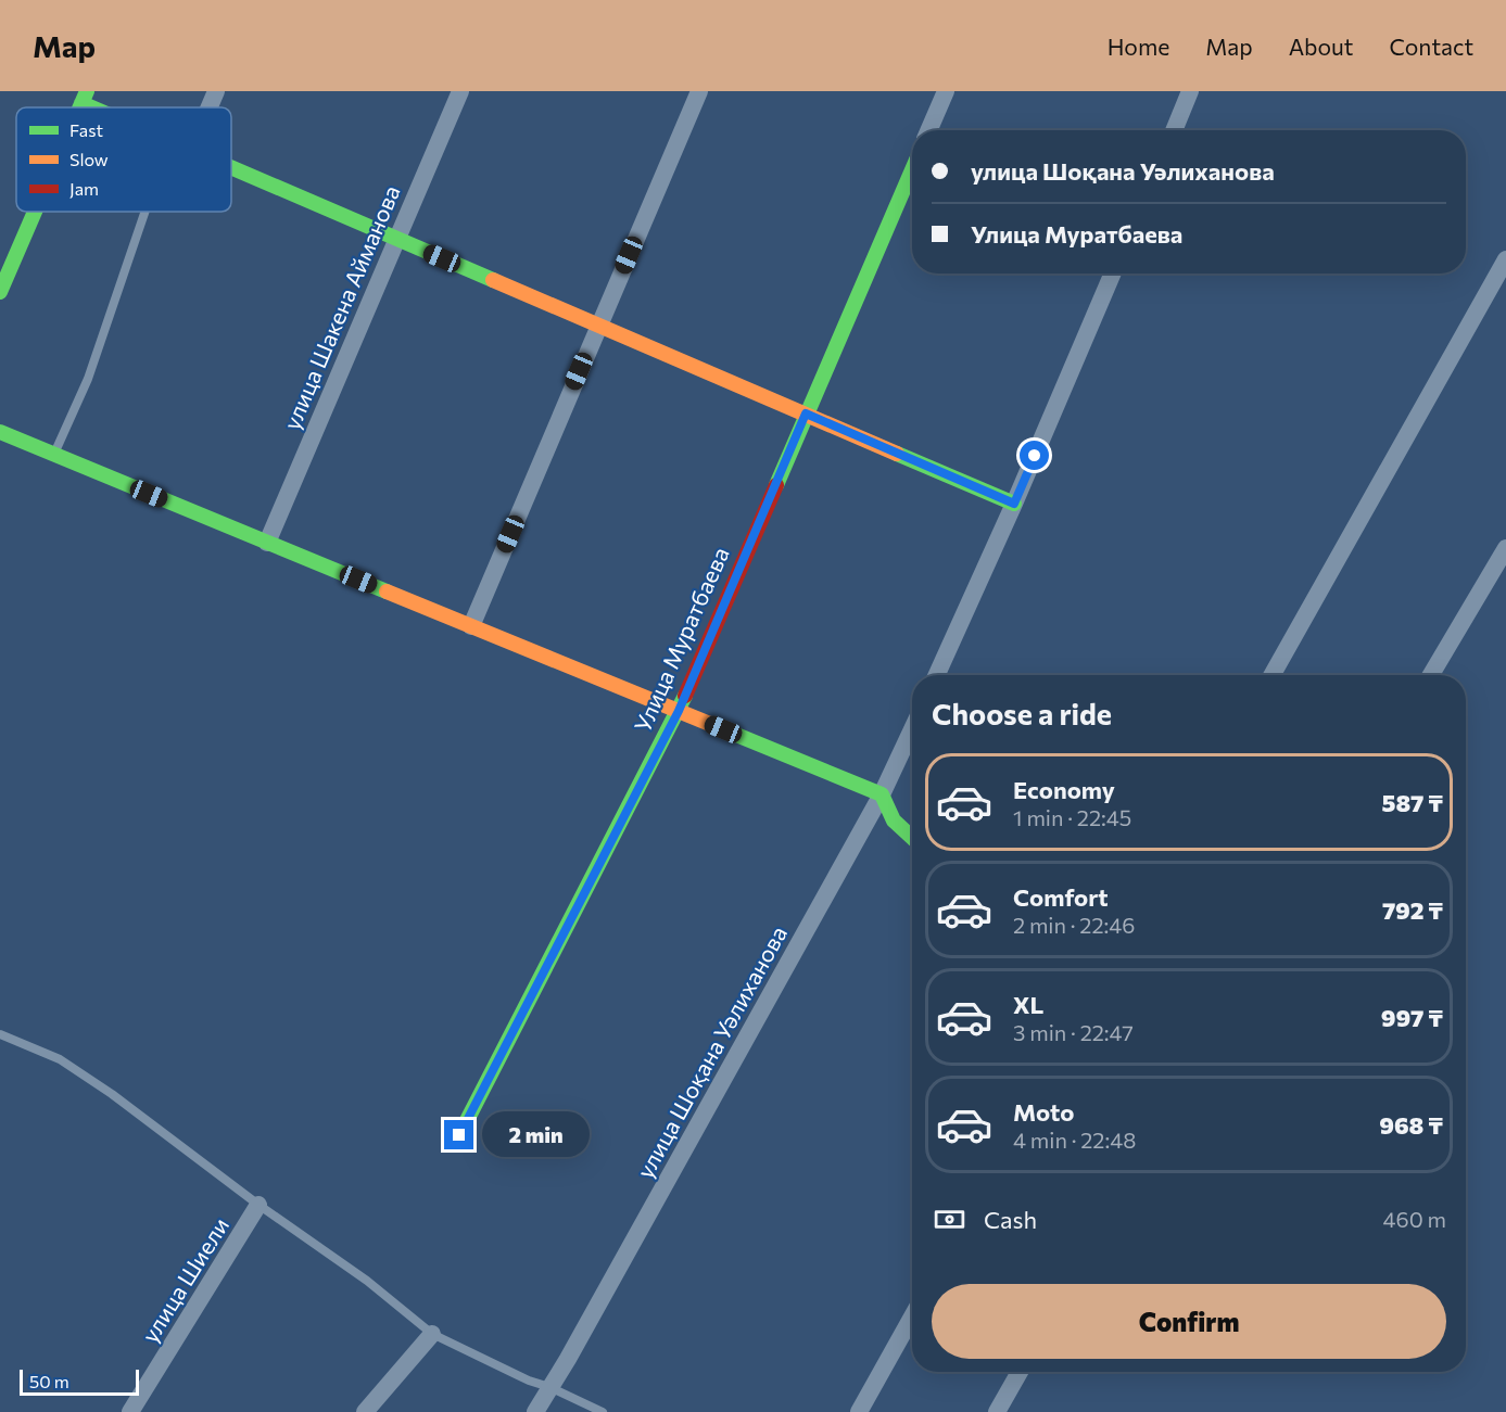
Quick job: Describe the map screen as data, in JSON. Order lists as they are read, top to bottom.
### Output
{
  "streets": {
    "street": [
      "улица Шакена Айманова",
      "Улица Муратбаева",
      "улица Шоқана Уәлиханова",
      "улица Шиели"
    ]
  },
  "legend": ["Fast", "Slow", "Jam"],
  "scale_bar": "50 m",
  "page": {
    "header": "Map",
    "nav": [
      "Home",
      "Map",
      "About",
      "Contact"
    ],
    "banner": ["улица Шоқана Уәлиханова", "Улица Муратбаева"],
    "heading": "Choose a ride",
    "list": [
      {
        "name": "Economy",
        "note": "1 min · 22:45",
        "value": "587 ₸"
      },
      {
        "name": "Comfort",
        "note": "2 min · 22:46",
        "value": "792 ₸"
      },
      {
        "name": "XL",
        "note": "3 min · 22:47",
        "value": "997 ₸"
      },
      {
        "name": "Moto",
        "note": "4 min · 22:48",
        "value": "968 ₸"
      }
    ],
    "bubble": "2 min",
    "pay": ["Cash", "460 m"],
    "buttons": "Confirm",
    "scale": "50 m"
  }
}
